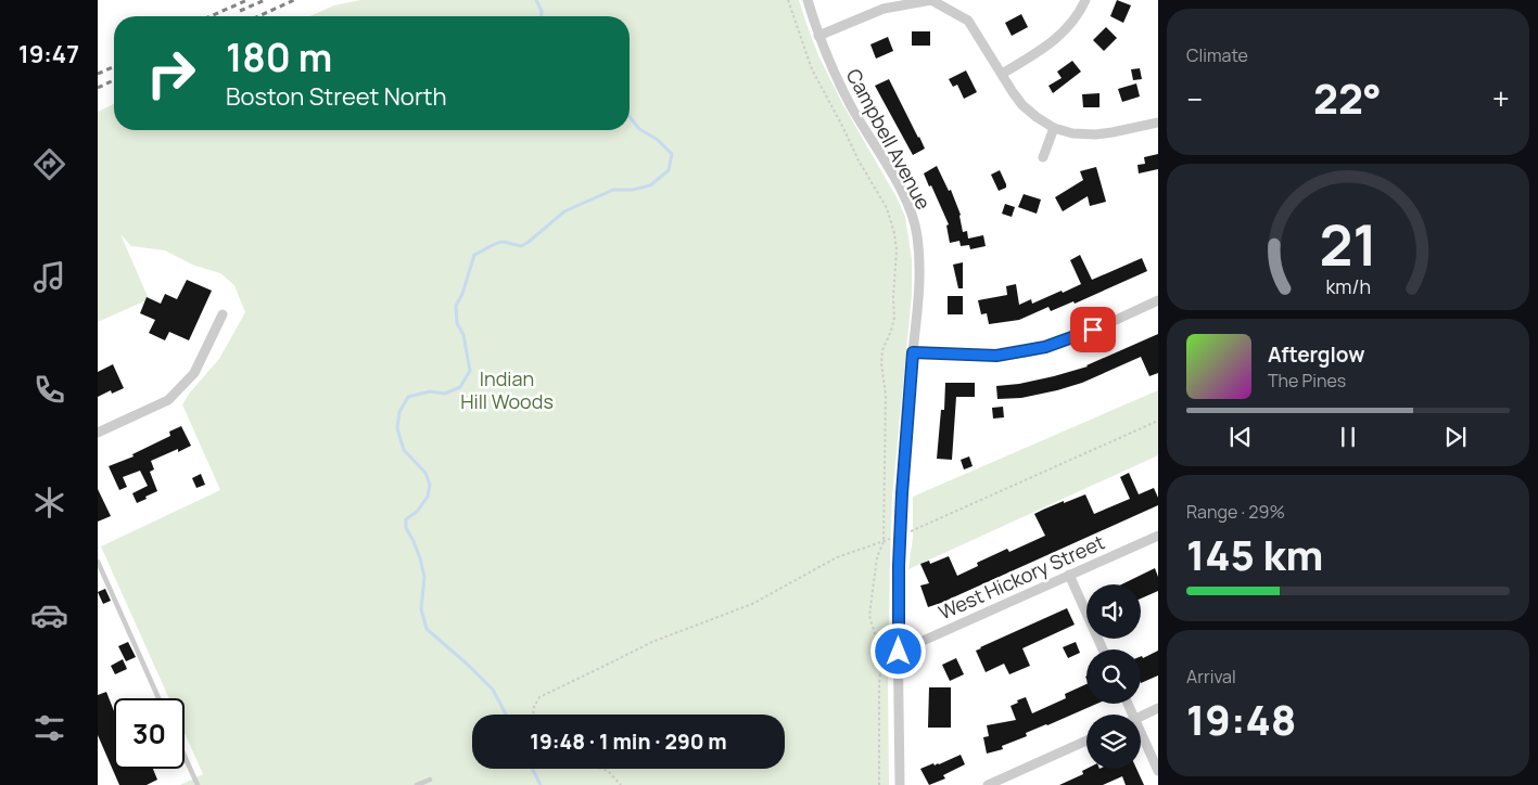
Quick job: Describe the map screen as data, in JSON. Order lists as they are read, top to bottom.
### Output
{
  "streets": {
    "street": ["Campbell Avenue", "West Hickory Street"]
  },
  "crossings": [
    ["Campbell Avenue", "West Hickory Street"]
  ],
  "parks": ["Indian Hill Woods"],
  "page": {
    "tabs": "19:47",
    "tile": [
      "Climate",
      ["Range · 29%", "145 km"],
      ["Arrival", "19:48"]
    ],
    "turn": ["180 m", "Boston Street North"],
    "heat": ["−", "22°", "+"],
    "song": ["Afterglow", "The Pines"],
    "limit": "30",
    "trip": "19:48 · 1 min · 290 m",
    "gauge": ["21", "km/h"]
  }
}
